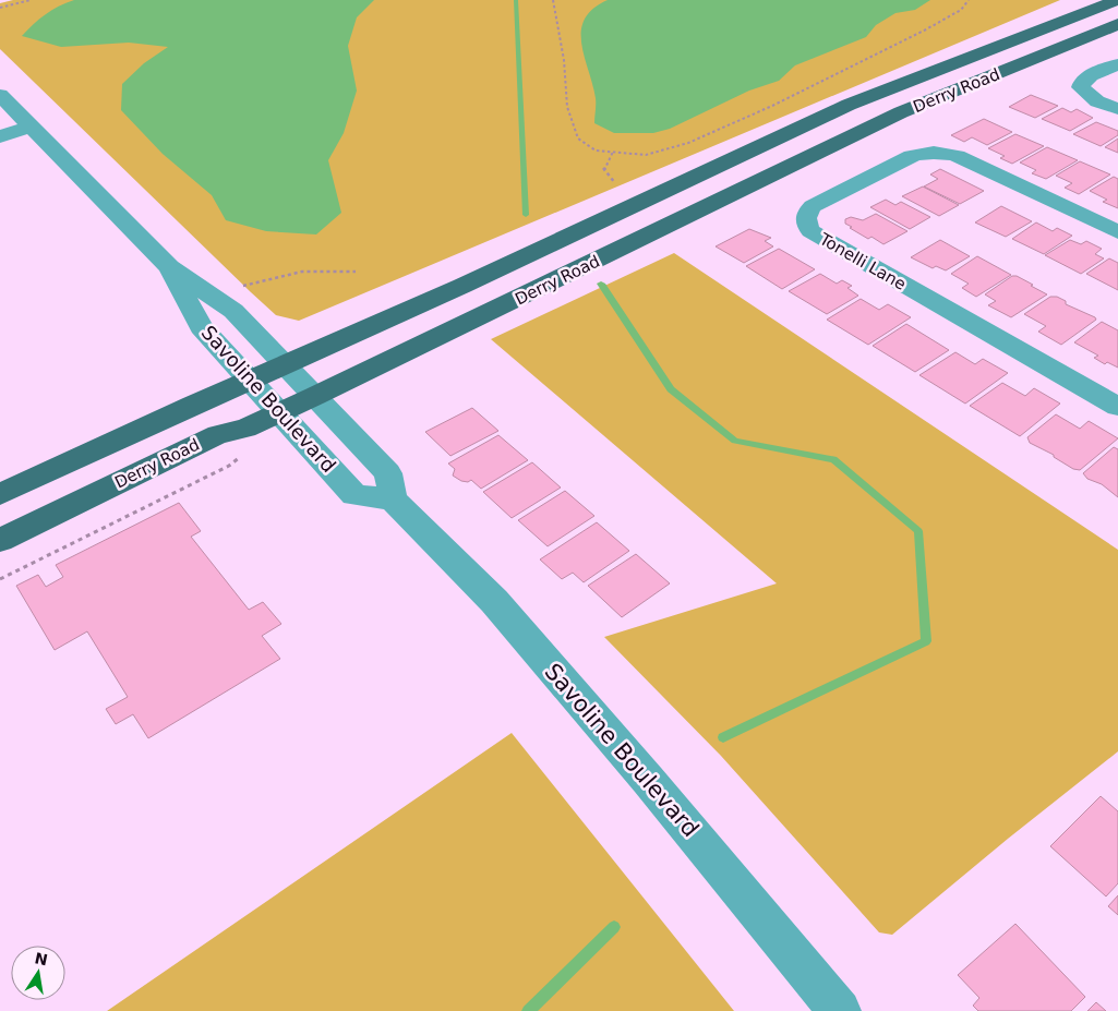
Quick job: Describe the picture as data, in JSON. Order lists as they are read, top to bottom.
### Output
{
  "streets": {
    "main road": ["Derry Road"],
    "street": ["Tonelli Lane", "Savoline Boulevard"]
  },
  "crossings": [
    ["Derry Road", "Savoline Boulevard"]
  ],
  "north": "top"
}
